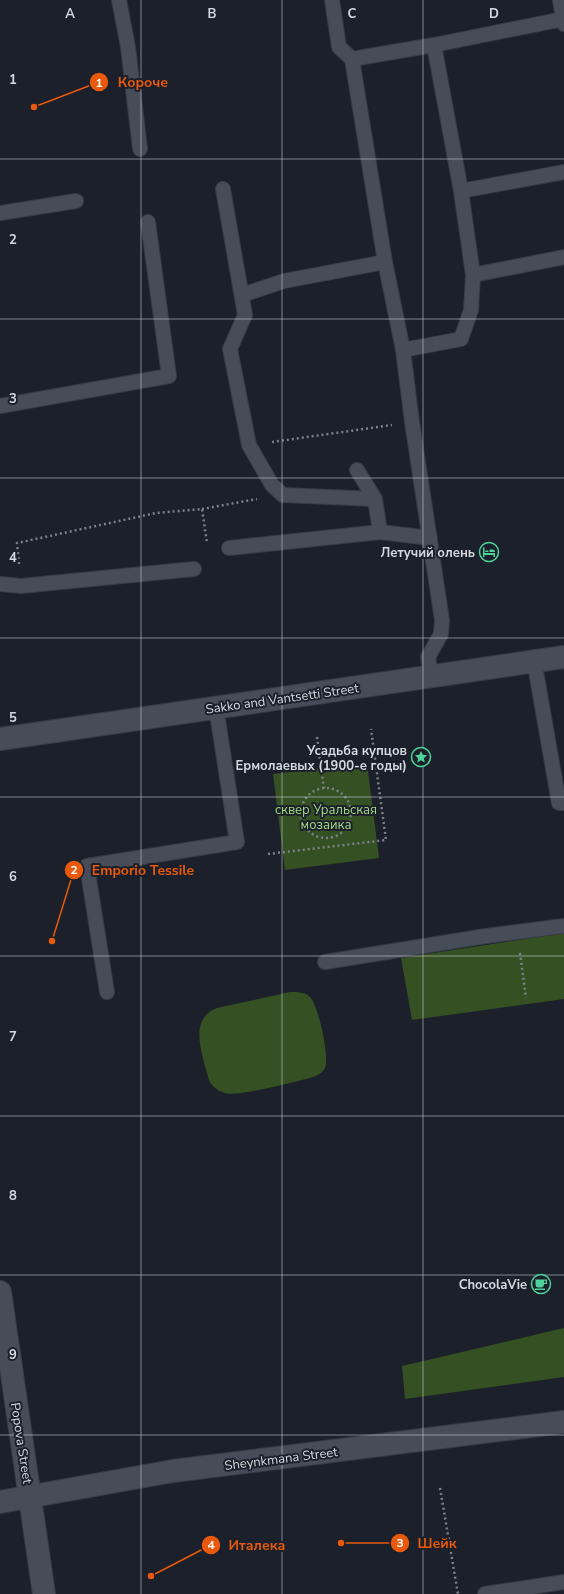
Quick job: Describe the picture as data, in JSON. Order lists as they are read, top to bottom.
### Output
{
  "streets": {
    "street": ["Sakko and Vantsetti Street", "Popova Street", "Sheynkmana Street"]
  },
  "crossings": [
    ["Popova Street", "Sheynkmana Street"]
  ],
  "parks": ["сквер Уральская мозаика"],
  "places": {
    "other": [
      "Короче",
      "Emporio Tessile",
      "Шейк",
      "Италека"
    ],
    "hotel": ["Летучий олень"],
    "place": ["Усадьба купцов Ермолаевых (1900-е годы)"],
    "cafe": ["ChocolaVie"]
  },
  "grid": {
    "columns": [
      "A",
      "B",
      "C",
      "D"
    ],
    "rows": [
      "1",
      "2",
      "3",
      "4",
      "5",
      "6",
      "7",
      "8",
      "9"
    ]
  }
}
